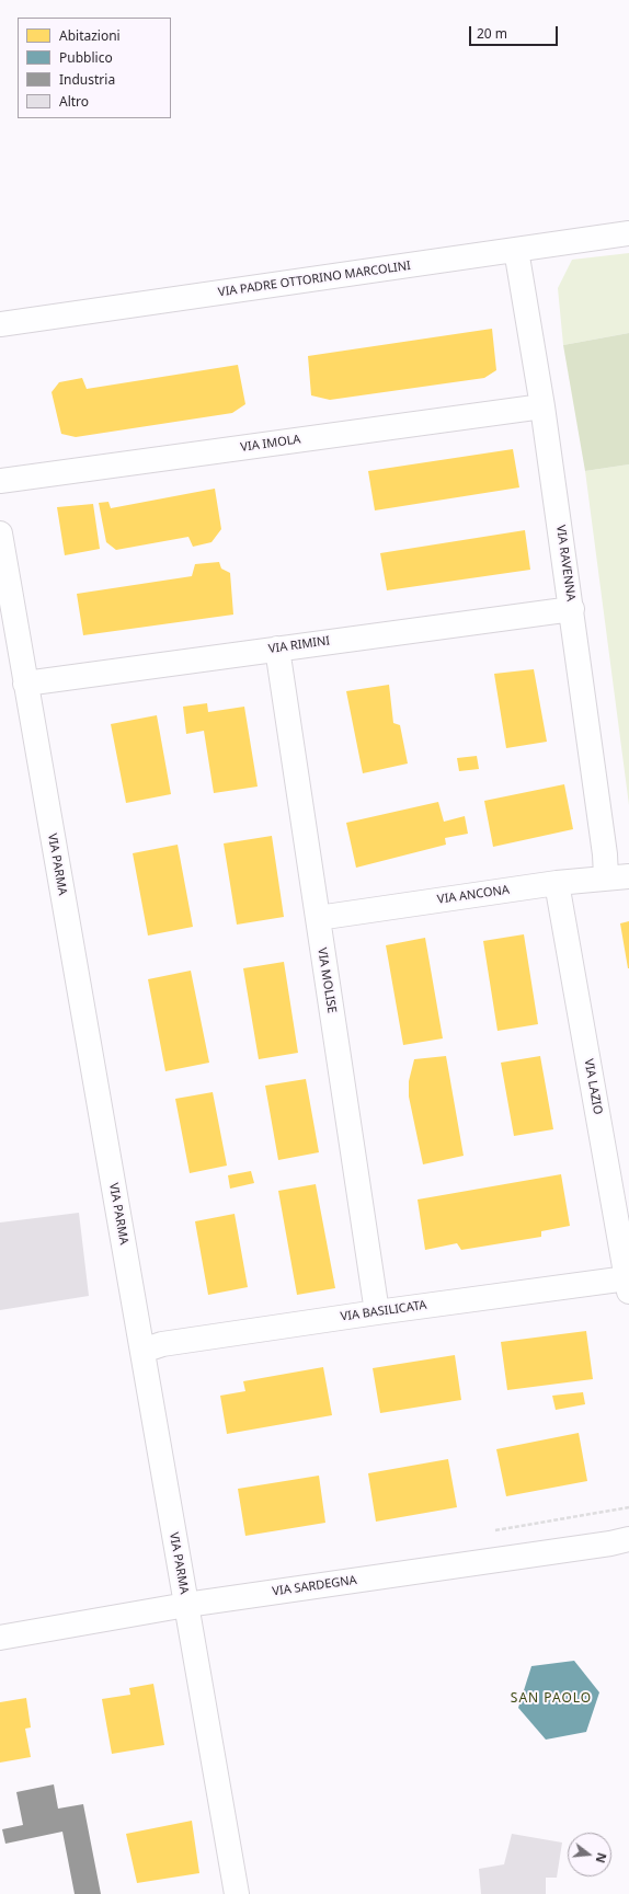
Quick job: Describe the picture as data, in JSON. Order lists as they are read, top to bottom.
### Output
{
  "streets": {
    "street": [
      "VIA PADRE OTTORINO MARCOLINI",
      "VIA IMOLA",
      "VIA RAVENNA",
      "VIA RIMINI",
      "VIA PARMA",
      "VIA ANCONA",
      "VIA MOLISE",
      "VIA LAZIO",
      "VIA BASILICATA",
      "VIA SARDEGNA"
    ]
  },
  "crossings": [
    ["VIA PADRE OTTORINO MARCOLINI", "VIA RAVENNA"],
    ["VIA IMOLA", "VIA RAVENNA"],
    ["VIA RAVENNA", "VIA RIMINI"],
    ["VIA RAVENNA", "VIA ANCONA"],
    ["VIA RIMINI", "VIA PARMA"],
    ["VIA RIMINI", "VIA MOLISE"],
    ["VIA PARMA", "VIA BASILICATA"],
    ["VIA PARMA", "VIA SARDEGNA"],
    ["VIA ANCONA", "VIA MOLISE"],
    ["VIA ANCONA", "VIA LAZIO"],
    ["VIA MOLISE", "VIA BASILICATA"],
    ["VIA LAZIO", "VIA BASILICATA"]
  ],
  "districts": ["SAN PAOLO"],
  "legend": [
    "Abitazioni",
    "Pubblico",
    "Industria",
    "Altro"
  ],
  "scale_bar": "20 m",
  "north": "right"
}
